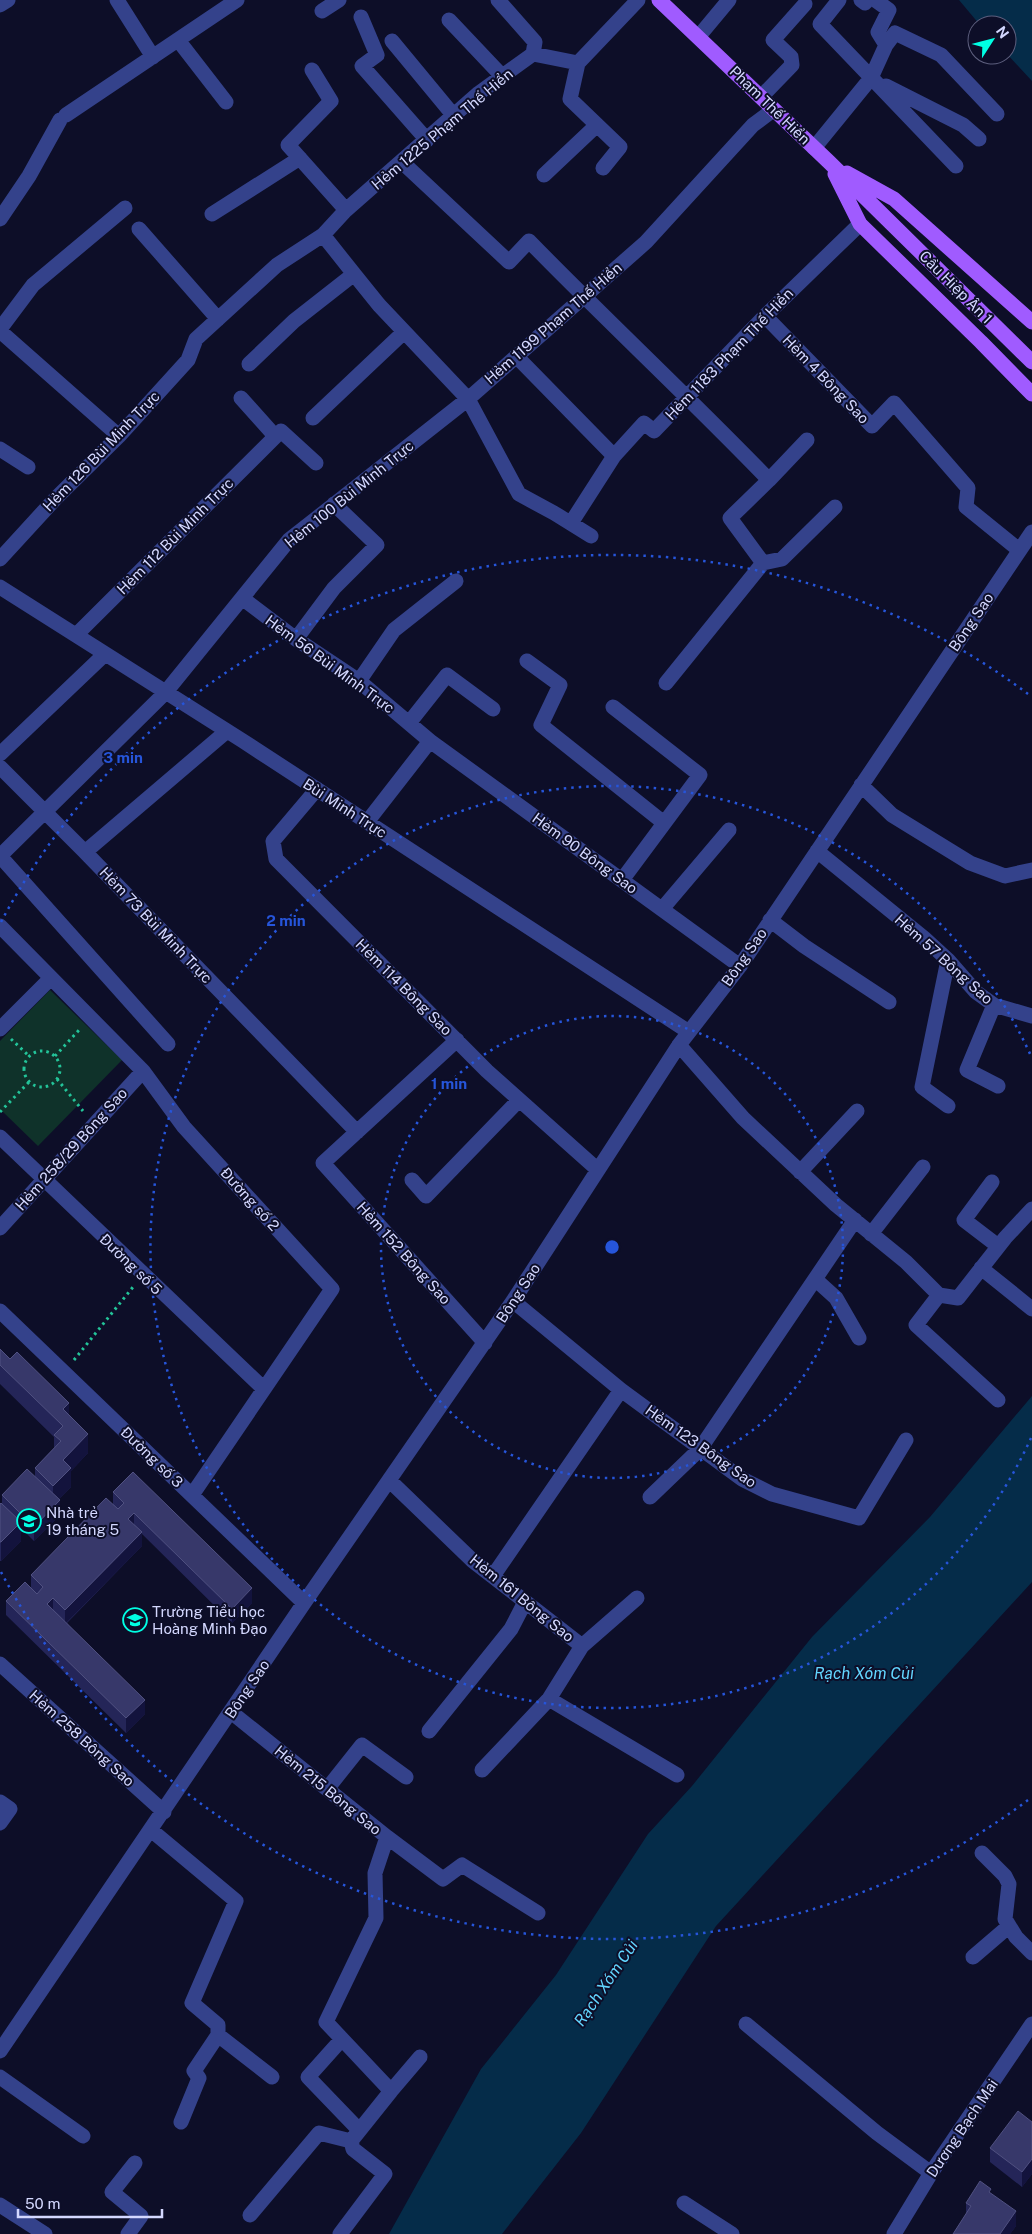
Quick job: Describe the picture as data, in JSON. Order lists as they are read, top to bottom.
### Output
{
  "streets": {
    "main road": ["Phạm Thế Hiển", "Cầu Hiệp Ân 1"],
    "street": [
      "Hẻm 1225 Phạm Thế Hiển",
      "Hẻm 1199 Phạm Thế Hiển",
      "Hẻm 1183 Phạm Thế Hiển",
      "Hẻm 4 Bông Sao",
      "Hẻm 126 Bùi Minh Trực",
      "Hẻm 100 Bùi Minh Trực",
      "Hẻm 112 Bùi Minh Trực",
      "Bông Sao",
      "Hẻm 56 Bùi Minh Trực",
      "Bùi Minh Trực",
      "Hẻm 90 Bông Sao",
      "Hẻm 73 Bùi Minh Trực",
      "Hẻm 57 Bông Sao",
      "Hẻm 114 Bông Sao",
      "Hẻm 258/29 Bông Sao",
      "Đường số 2",
      "Hẻm 152 Bông Sao",
      "Đường số 5",
      "Hẻm 123 Bông Sao",
      "Đường số 3",
      "Hẻm 161 Bông Sao",
      "Hẻm 258 Bông Sao",
      "Hẻm 215 Bông Sao",
      "Dương Bạch Mai"
    ]
  },
  "crossings": [
    ["Phạm Thế Hiển", "Cầu Hiệp Ân 1"],
    ["Phạm Thế Hiển", "Hẻm 1199 Phạm Thế Hiển"],
    ["Hẻm 1225 Phạm Thế Hiển", "Hẻm 126 Bùi Minh Trực"],
    ["Hẻm 1199 Phạm Thế Hiển", "Hẻm 100 Bùi Minh Trực"],
    ["Hẻm 1183 Phạm Thế Hiển", "Hẻm 4 Bông Sao"],
    ["Hẻm 4 Bông Sao", "Bông Sao"],
    ["Hẻm 100 Bùi Minh Trực", "Hẻm 56 Bùi Minh Trực"],
    ["Hẻm 100 Bùi Minh Trực", "Bùi Minh Trực"],
    ["Hẻm 100 Bùi Minh Trực", "Hẻm 73 Bùi Minh Trực"],
    ["Hẻm 112 Bùi Minh Trực", "Bùi Minh Trực"],
    ["Bông Sao", "Bùi Minh Trực"],
    ["Bông Sao", "Hẻm 90 Bông Sao"],
    ["Bông Sao", "Hẻm 57 Bông Sao"],
    ["Bông Sao", "Hẻm 114 Bông Sao"],
    ["Bông Sao", "Hẻm 152 Bông Sao"],
    ["Bông Sao", "Hẻm 123 Bông Sao"],
    ["Bông Sao", "Đường số 3"],
    ["Bông Sao", "Hẻm 161 Bông Sao"],
    ["Bông Sao", "Hẻm 258 Bông Sao"],
    ["Bông Sao", "Hẻm 215 Bông Sao"],
    ["Hẻm 56 Bùi Minh Trực", "Hẻm 90 Bông Sao"],
    ["Bùi Minh Trực", "Hẻm 114 Bông Sao"],
    ["Hẻm 73 Bùi Minh Trực", "Hẻm 152 Bông Sao"],
    ["Hẻm 258/29 Bông Sao", "Đường số 2"],
    ["Hẻm 258/29 Bông Sao", "Đường số 5"],
    ["Đường số 2", "Đường số 5"],
    ["Đường số 2", "Đường số 3"]
  ],
  "water": ["Rạch Xóm Củi"],
  "places": {
    "school or university": ["Nhà trẻ 19 tháng 5", "Trường Tiểu học Hoàng Minh Đạo"]
  },
  "scale_bar": "50 m",
  "north": "top right",
  "rings": ["3 min", "2 min", "1 min"]
}
